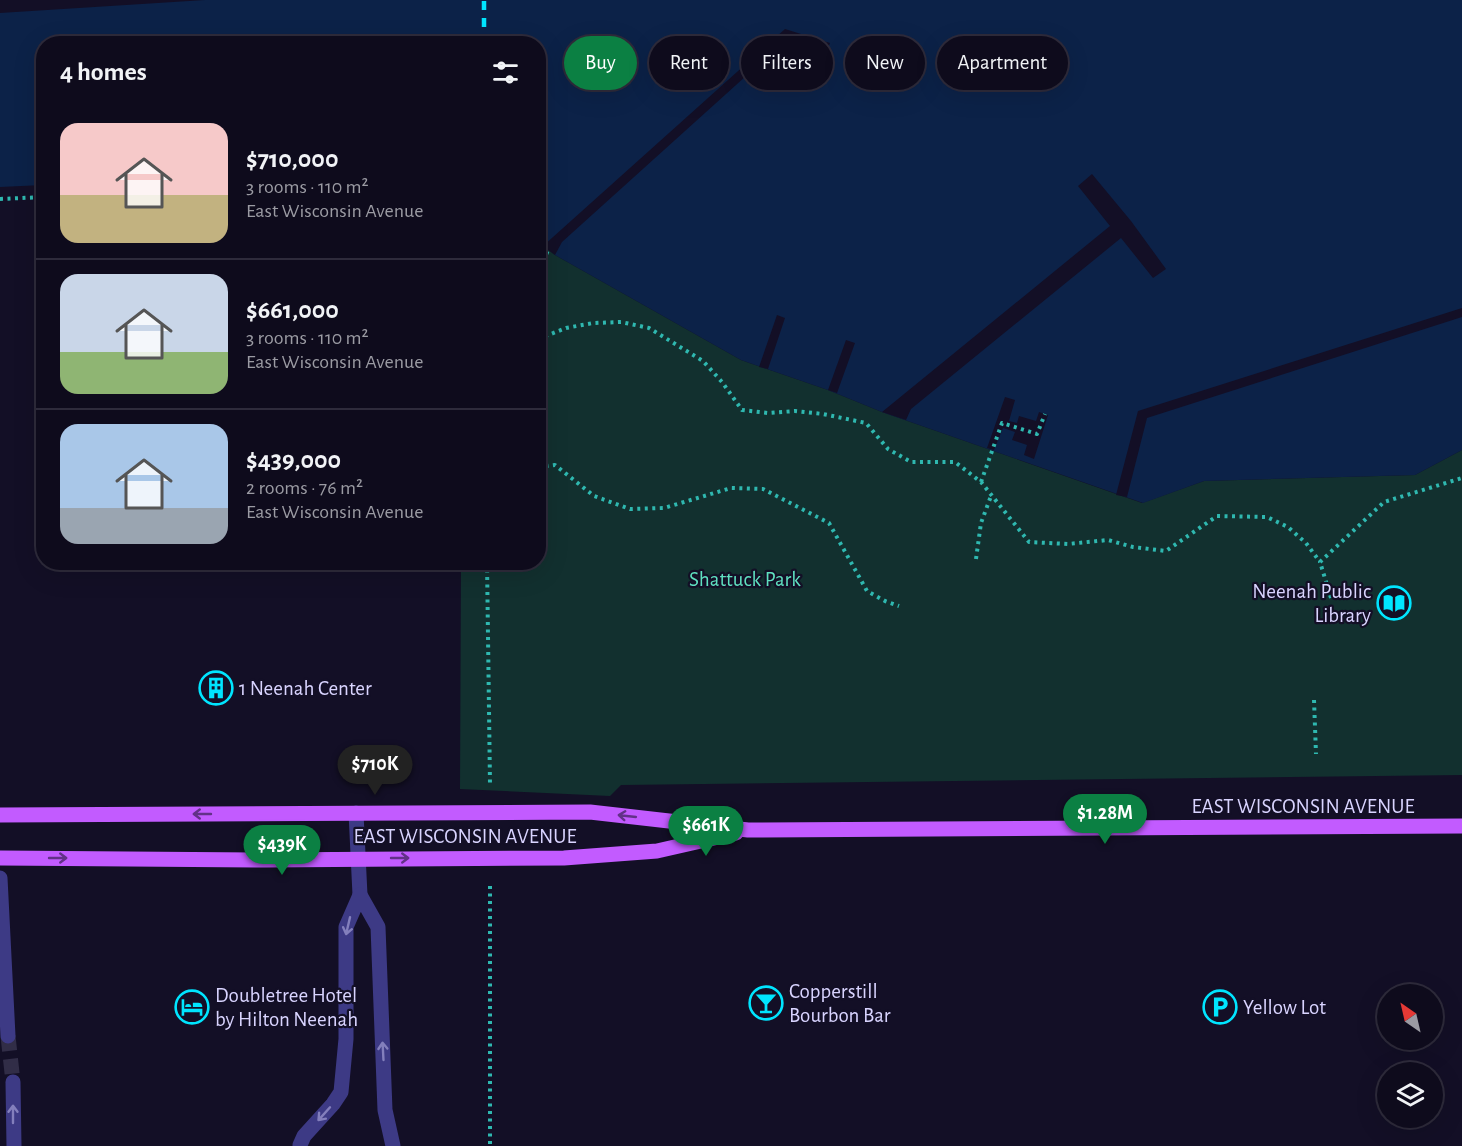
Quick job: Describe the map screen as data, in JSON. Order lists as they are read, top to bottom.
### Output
{
  "streets": {
    "main road": ["EAST WISCONSIN AVENUE"]
  },
  "parks": ["Shattuck Park"],
  "places": {
    "library": ["Neenah Public Library"],
    "building": ["1 Neenah Center"],
    "bar": ["Copperstill Bourbon Bar"],
    "hotel": ["Doubletree Hotel by Hilton Neenah"],
    "parking": ["Yellow Lot"]
  },
  "north": "top left",
  "page": {
    "chip": [
      "Buy",
      "Rent",
      "Filters",
      "New",
      "Apartment"
    ],
    "heading": "4 homes",
    "list": [
      {
        "name": "$710,000",
        "note": "3 rooms · 110 m² · East Wisconsin Avenue"
      },
      {
        "name": "$661,000",
        "note": "3 rooms · 110 m² · East Wisconsin Avenue"
      },
      {
        "name": "$439,000",
        "note": "2 rooms · 76 m² · East Wisconsin Avenue"
      }
    ],
    "price": [
      "$710K",
      "$1.28M",
      "$661K",
      "$439K"
    ]
  }
}
